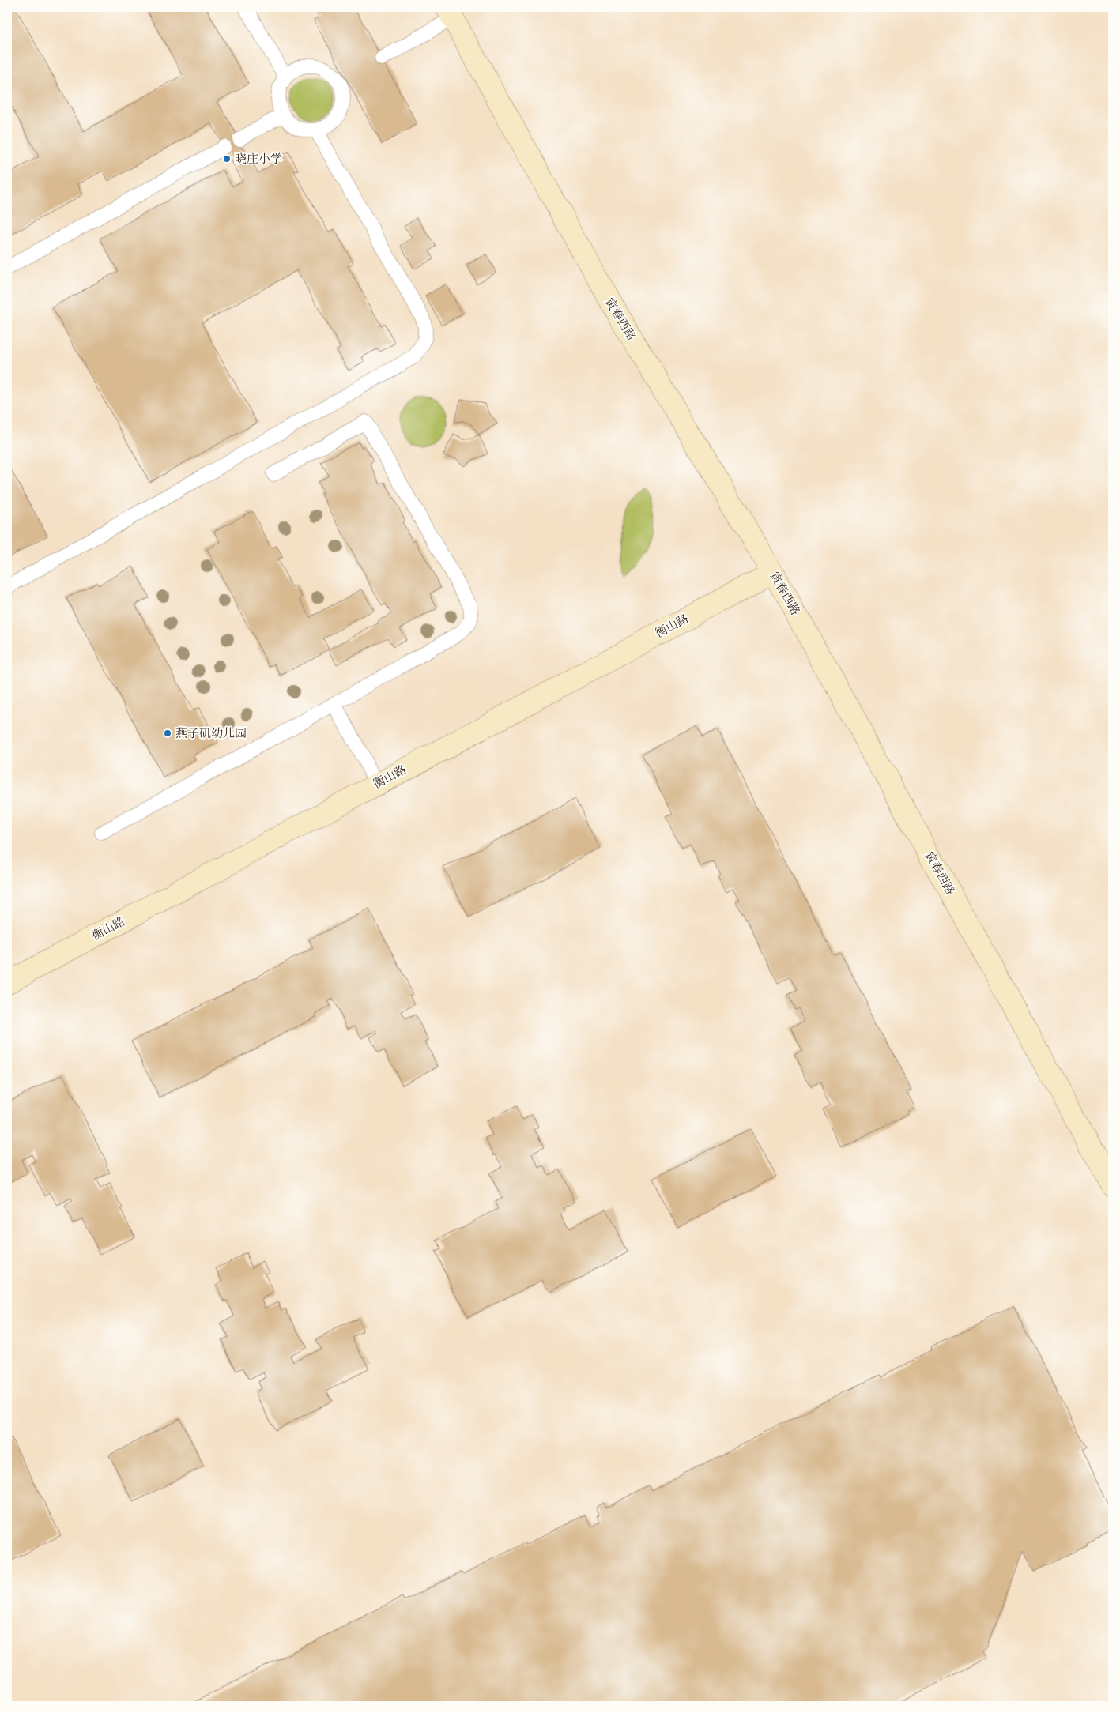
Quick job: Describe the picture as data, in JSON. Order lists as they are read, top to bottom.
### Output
{
  "streets": {
    "street": ["寅春西路", "衡山路"]
  },
  "crossings": [
    ["寅春西路", "衡山路"]
  ],
  "places": ["晓庄小学", "燕子矶幼儿园"]
}
